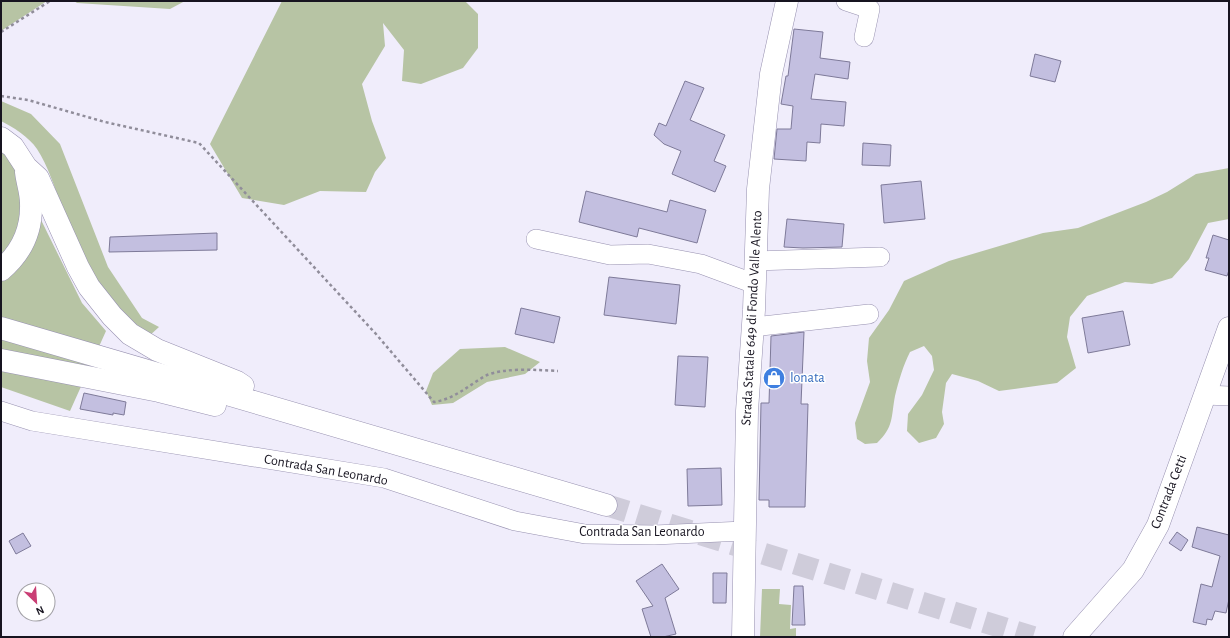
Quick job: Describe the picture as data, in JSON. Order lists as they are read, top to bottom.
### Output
{
  "streets": {
    "main road": ["Strada Statale 649 di Fondo Valle Alento", "Contrada Cetti"],
    "street": ["Contrada San Leonardo"]
  },
  "crossings": [
    ["Strada Statale 649 di Fondo Valle Alento", "Contrada San Leonardo"]
  ],
  "places": {
    "shop": ["Ionata"]
  },
  "north": "bottom right"
}
